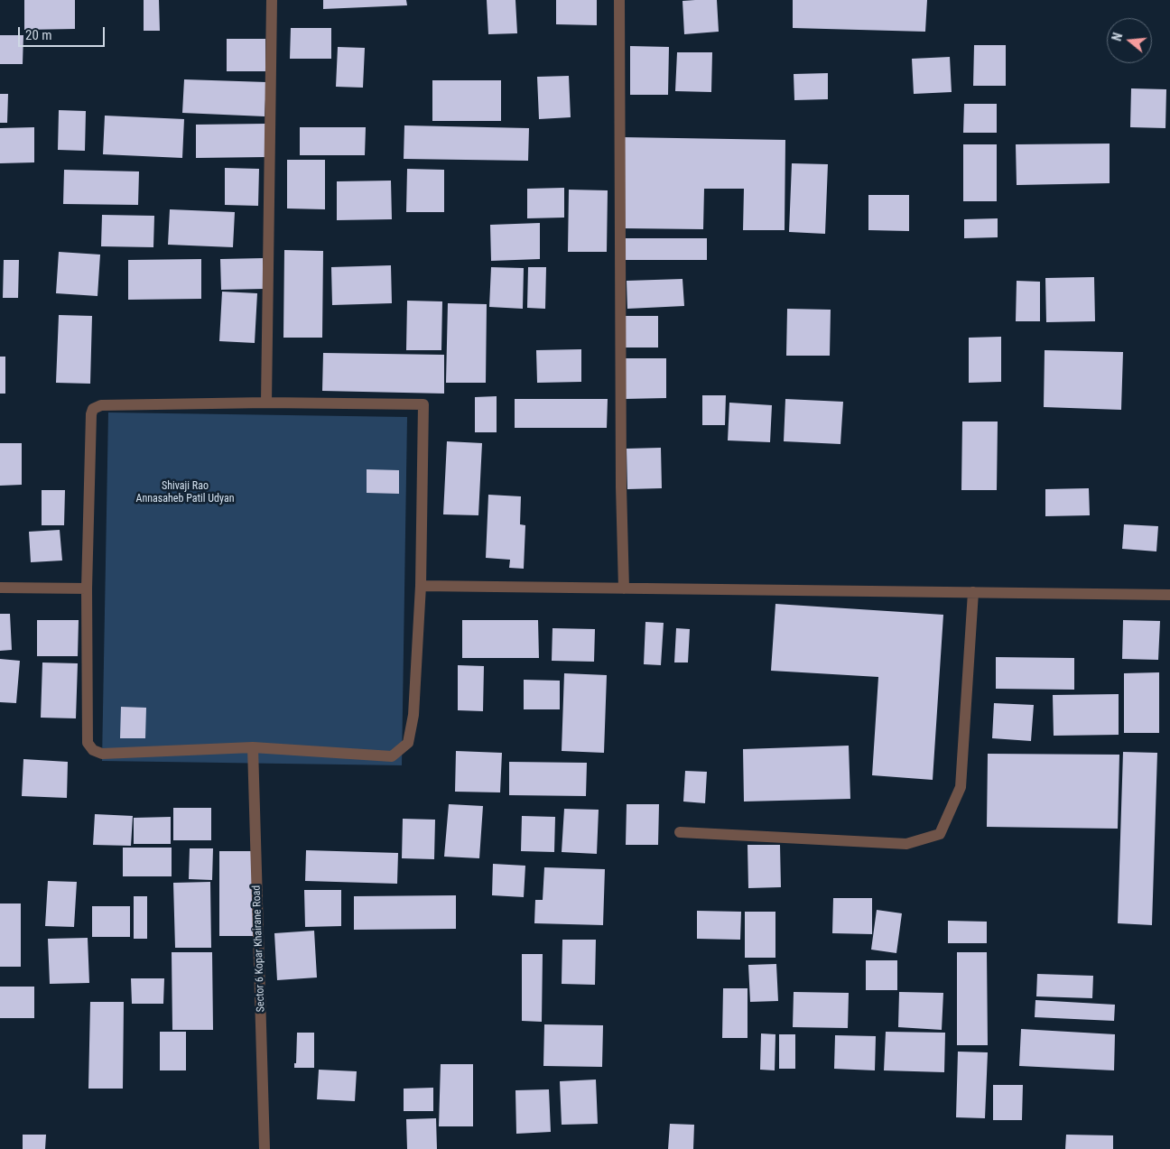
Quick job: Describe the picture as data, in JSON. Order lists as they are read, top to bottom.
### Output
{
  "streets": {
    "street": ["Sector 6 Kopar Khairane Road"]
  },
  "parks": ["Shivaji Rao Annasaheb Patil Udyan"],
  "scale_bar": "20 m",
  "north": "left"
}
